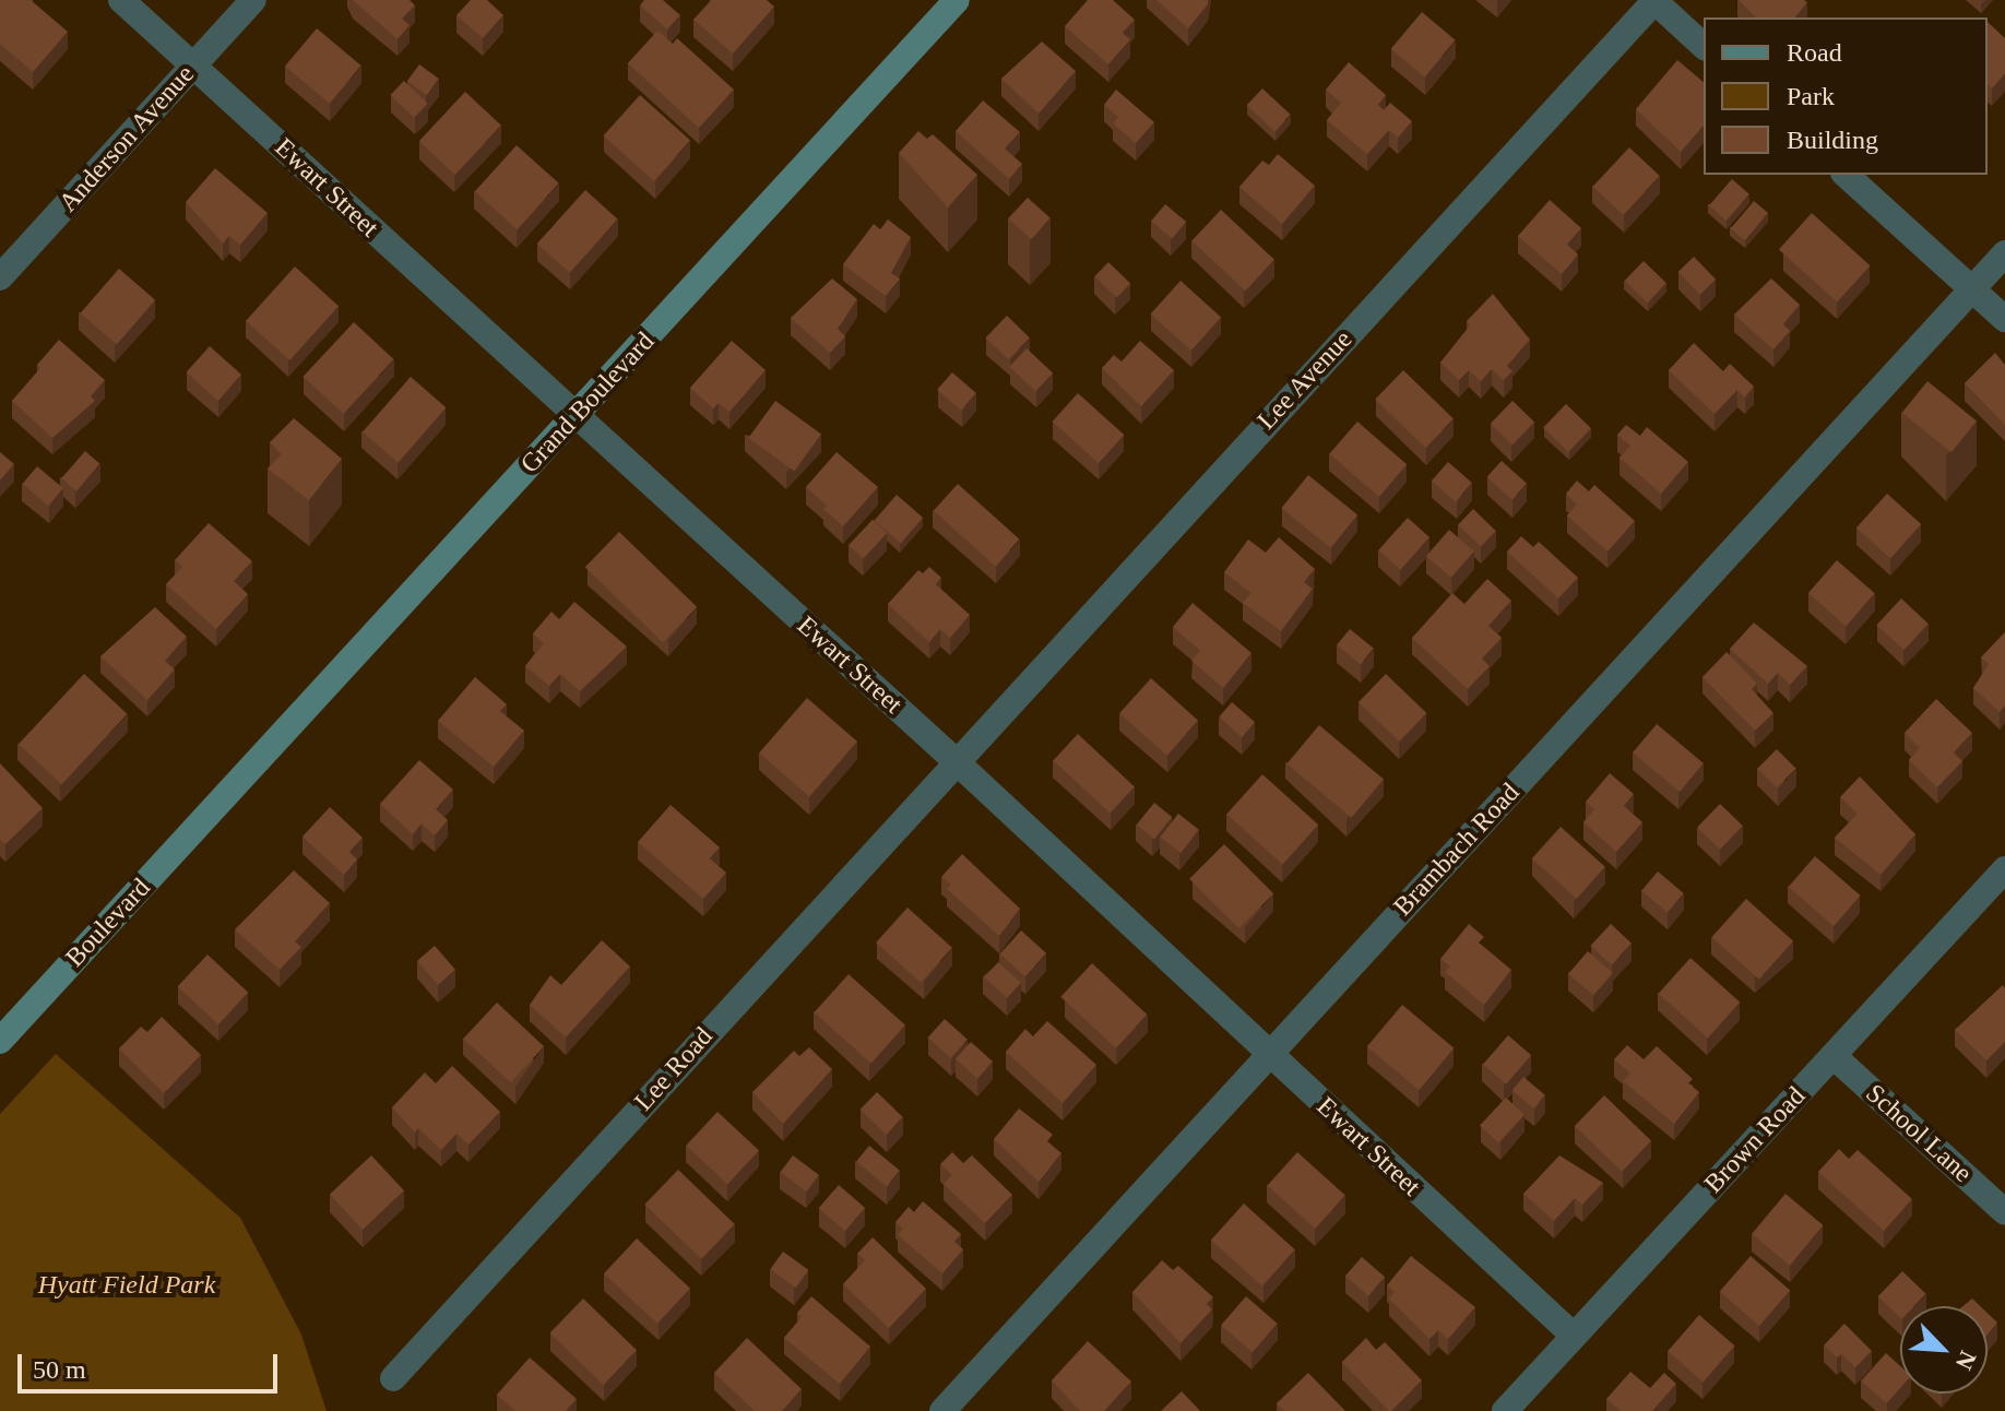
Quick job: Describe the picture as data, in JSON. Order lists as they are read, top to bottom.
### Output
{
  "streets": {
    "street": [
      "Anderson Avenue",
      "Ewart Street",
      "Lee Avenue",
      "Grand Boulevard",
      "Brambach Road",
      "Boulevard",
      "Lee Road",
      "School Lane",
      "Brown Road"
    ]
  },
  "crossings": [
    ["Anderson Avenue", "Ewart Street"],
    ["Ewart Street", "Lee Avenue"],
    ["Ewart Street", "Grand Boulevard"],
    ["Ewart Street", "Brambach Road"],
    ["Ewart Street", "Lee Road"],
    ["Ewart Street", "Brown Road"],
    ["Lee Avenue", "Lee Road"],
    ["Grand Boulevard", "Boulevard"],
    ["School Lane", "Brown Road"]
  ],
  "parks": ["Hyatt Field Park"],
  "legend": ["Road", "Park", "Building"],
  "scale_bar": "50 m",
  "north": "bottom right"
}
